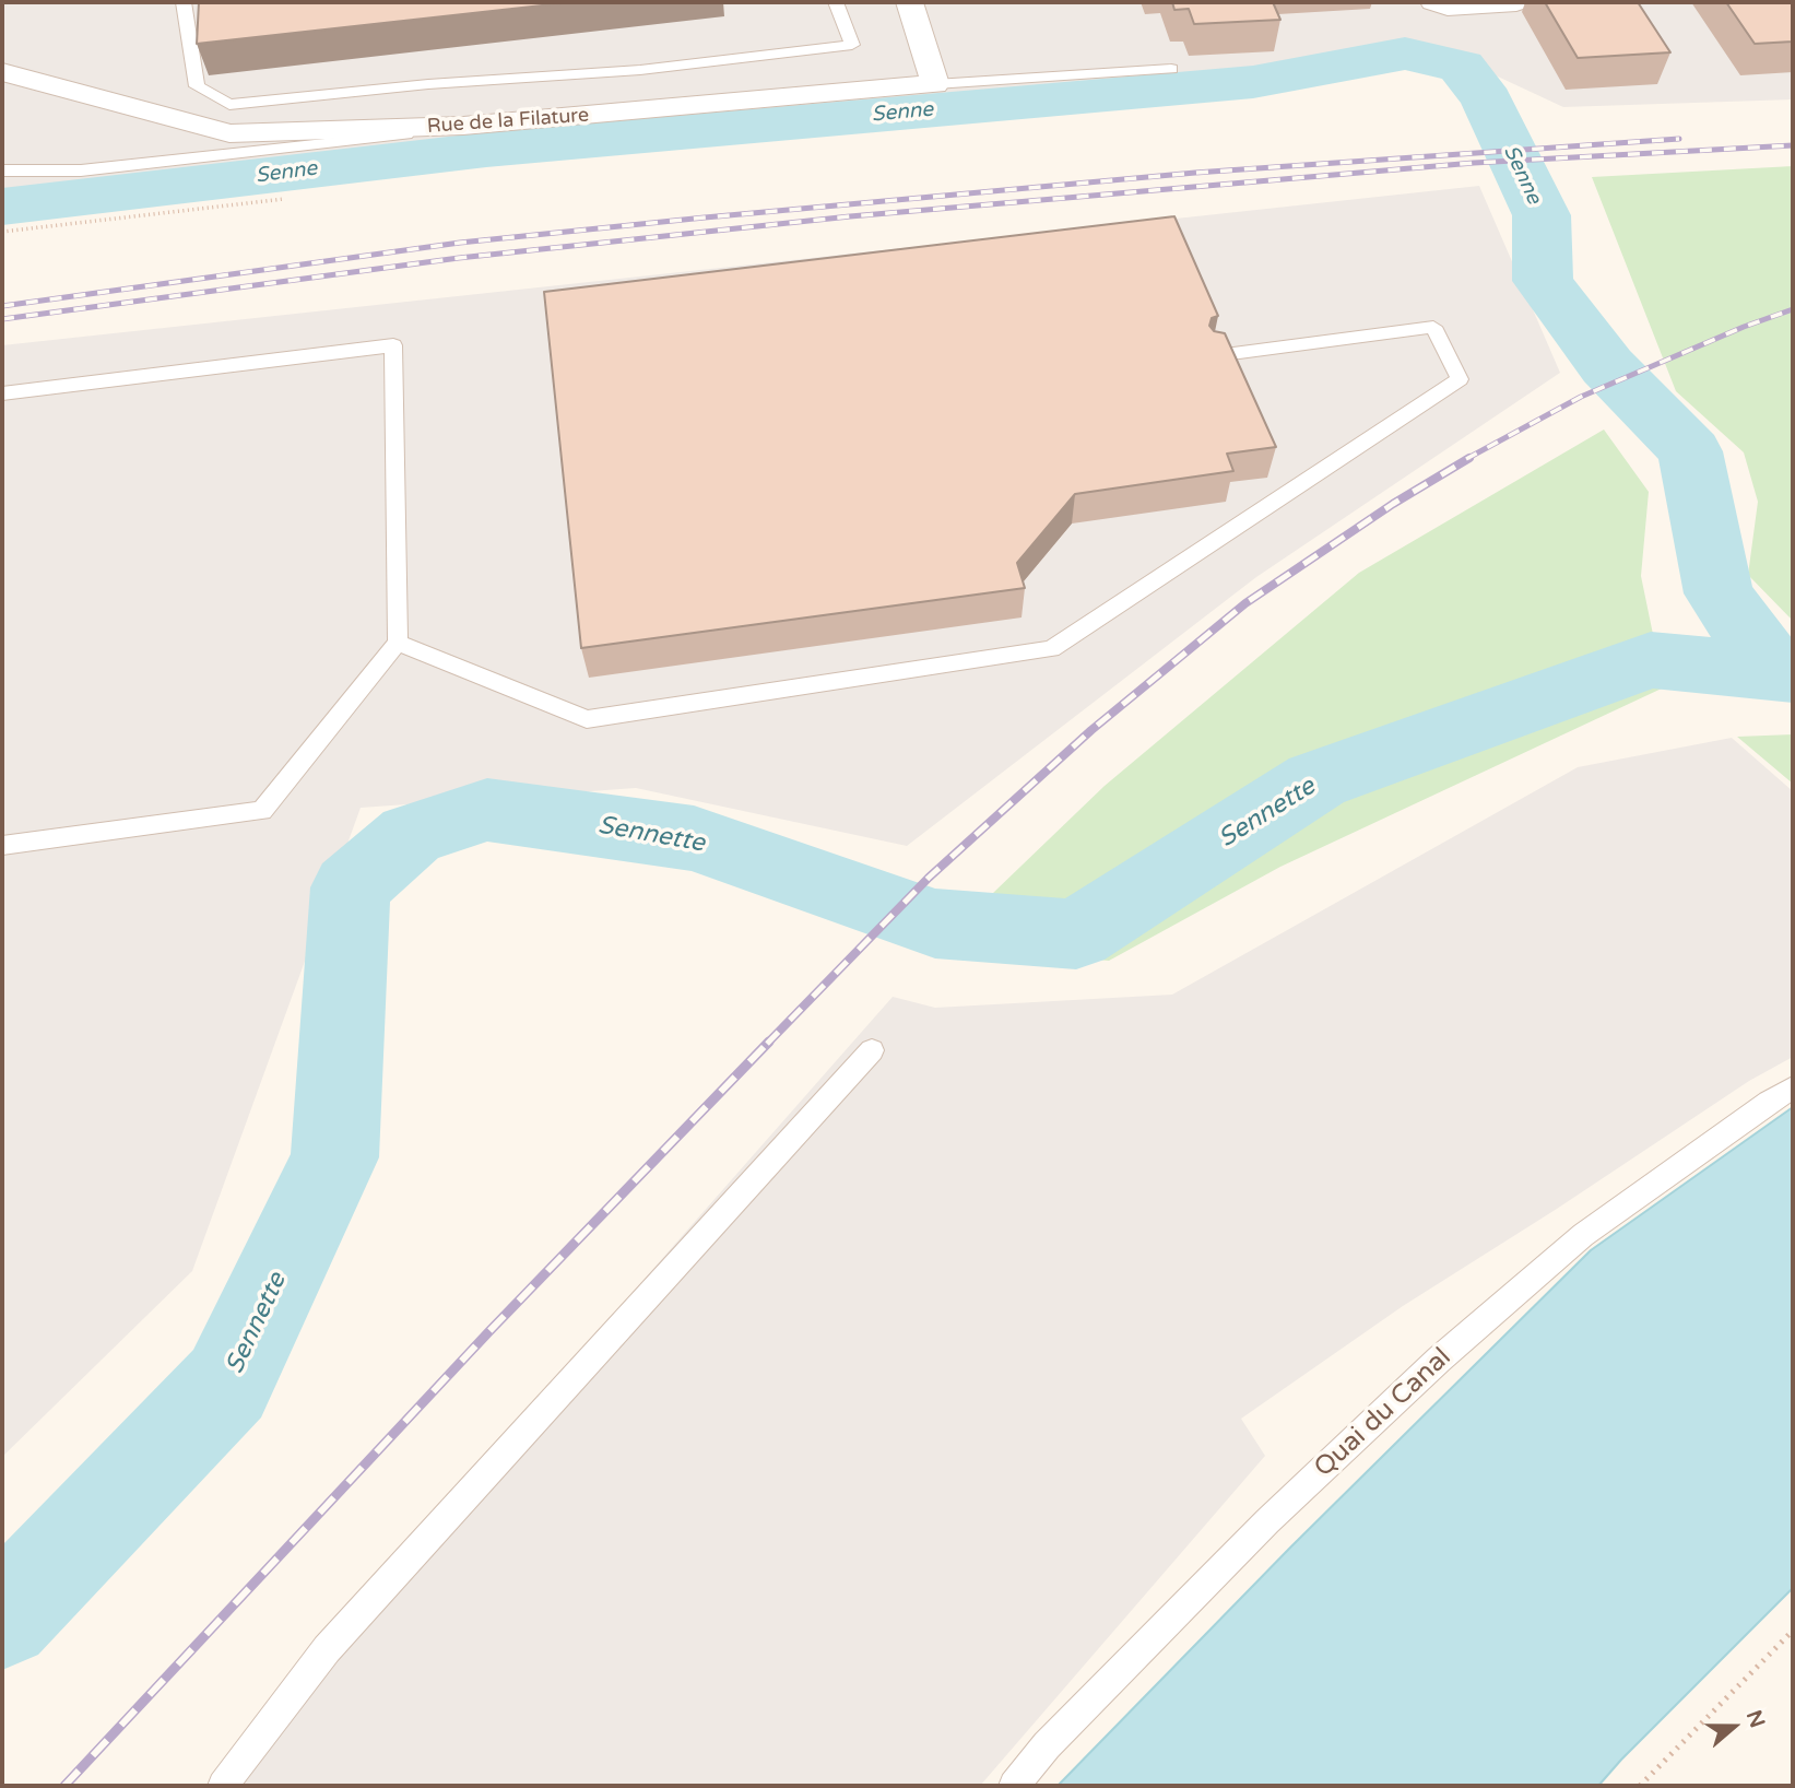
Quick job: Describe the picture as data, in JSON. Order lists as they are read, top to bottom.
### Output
{
  "streets": {
    "street": ["Rue de la Filature"],
    "lane": ["Quai du Canal"]
  },
  "water": ["Senne", "Sennette"],
  "north": "right"
}
